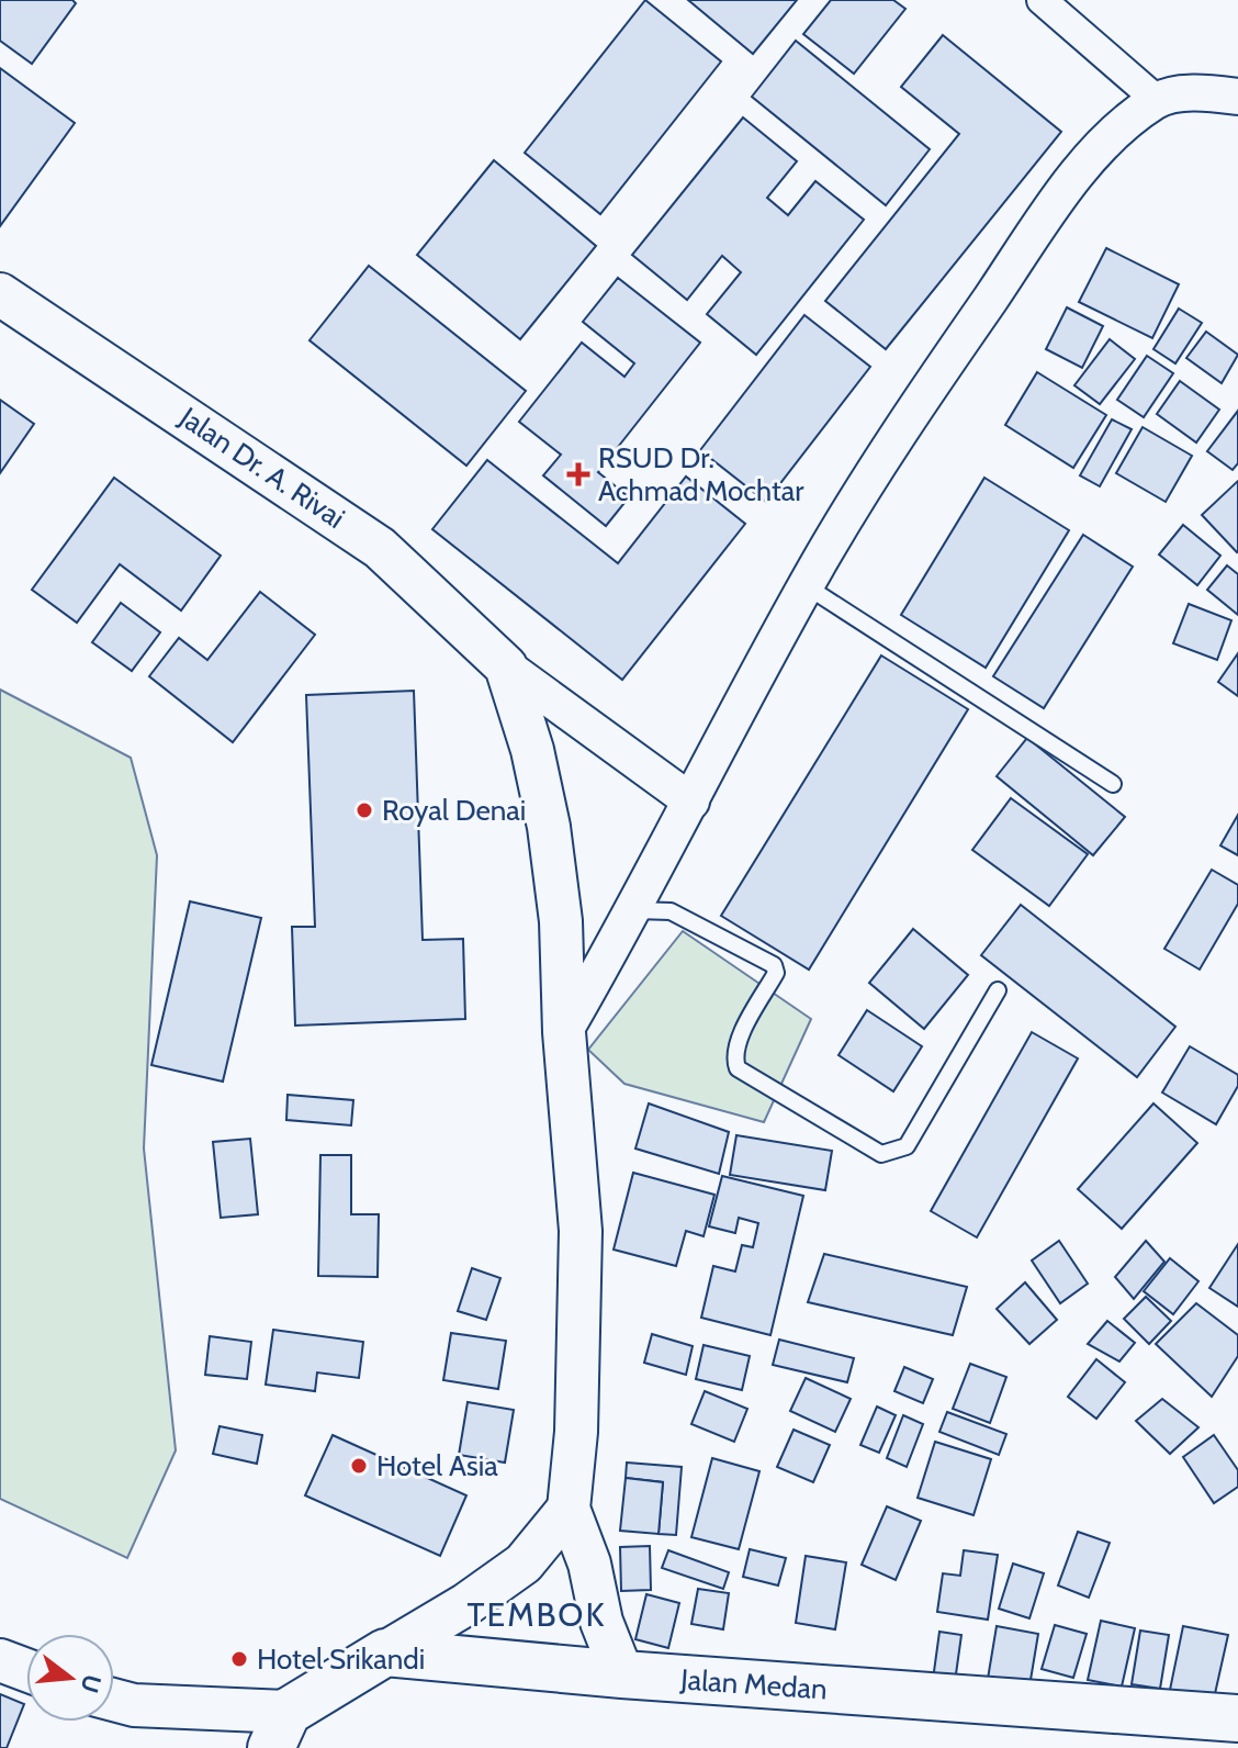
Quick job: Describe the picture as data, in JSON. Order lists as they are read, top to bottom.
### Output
{
  "streets": {
    "main road": ["Jalan Dr. A. Rivai", "Jalan Medan"]
  },
  "districts": ["TEMBOK"],
  "places": {
    "health": ["RSUD Dr. Achmad Mochtar"],
    "other": ["Royal Denai", "Hotel Asia", "Hotel Srikandi"]
  },
  "north": "right"
}
